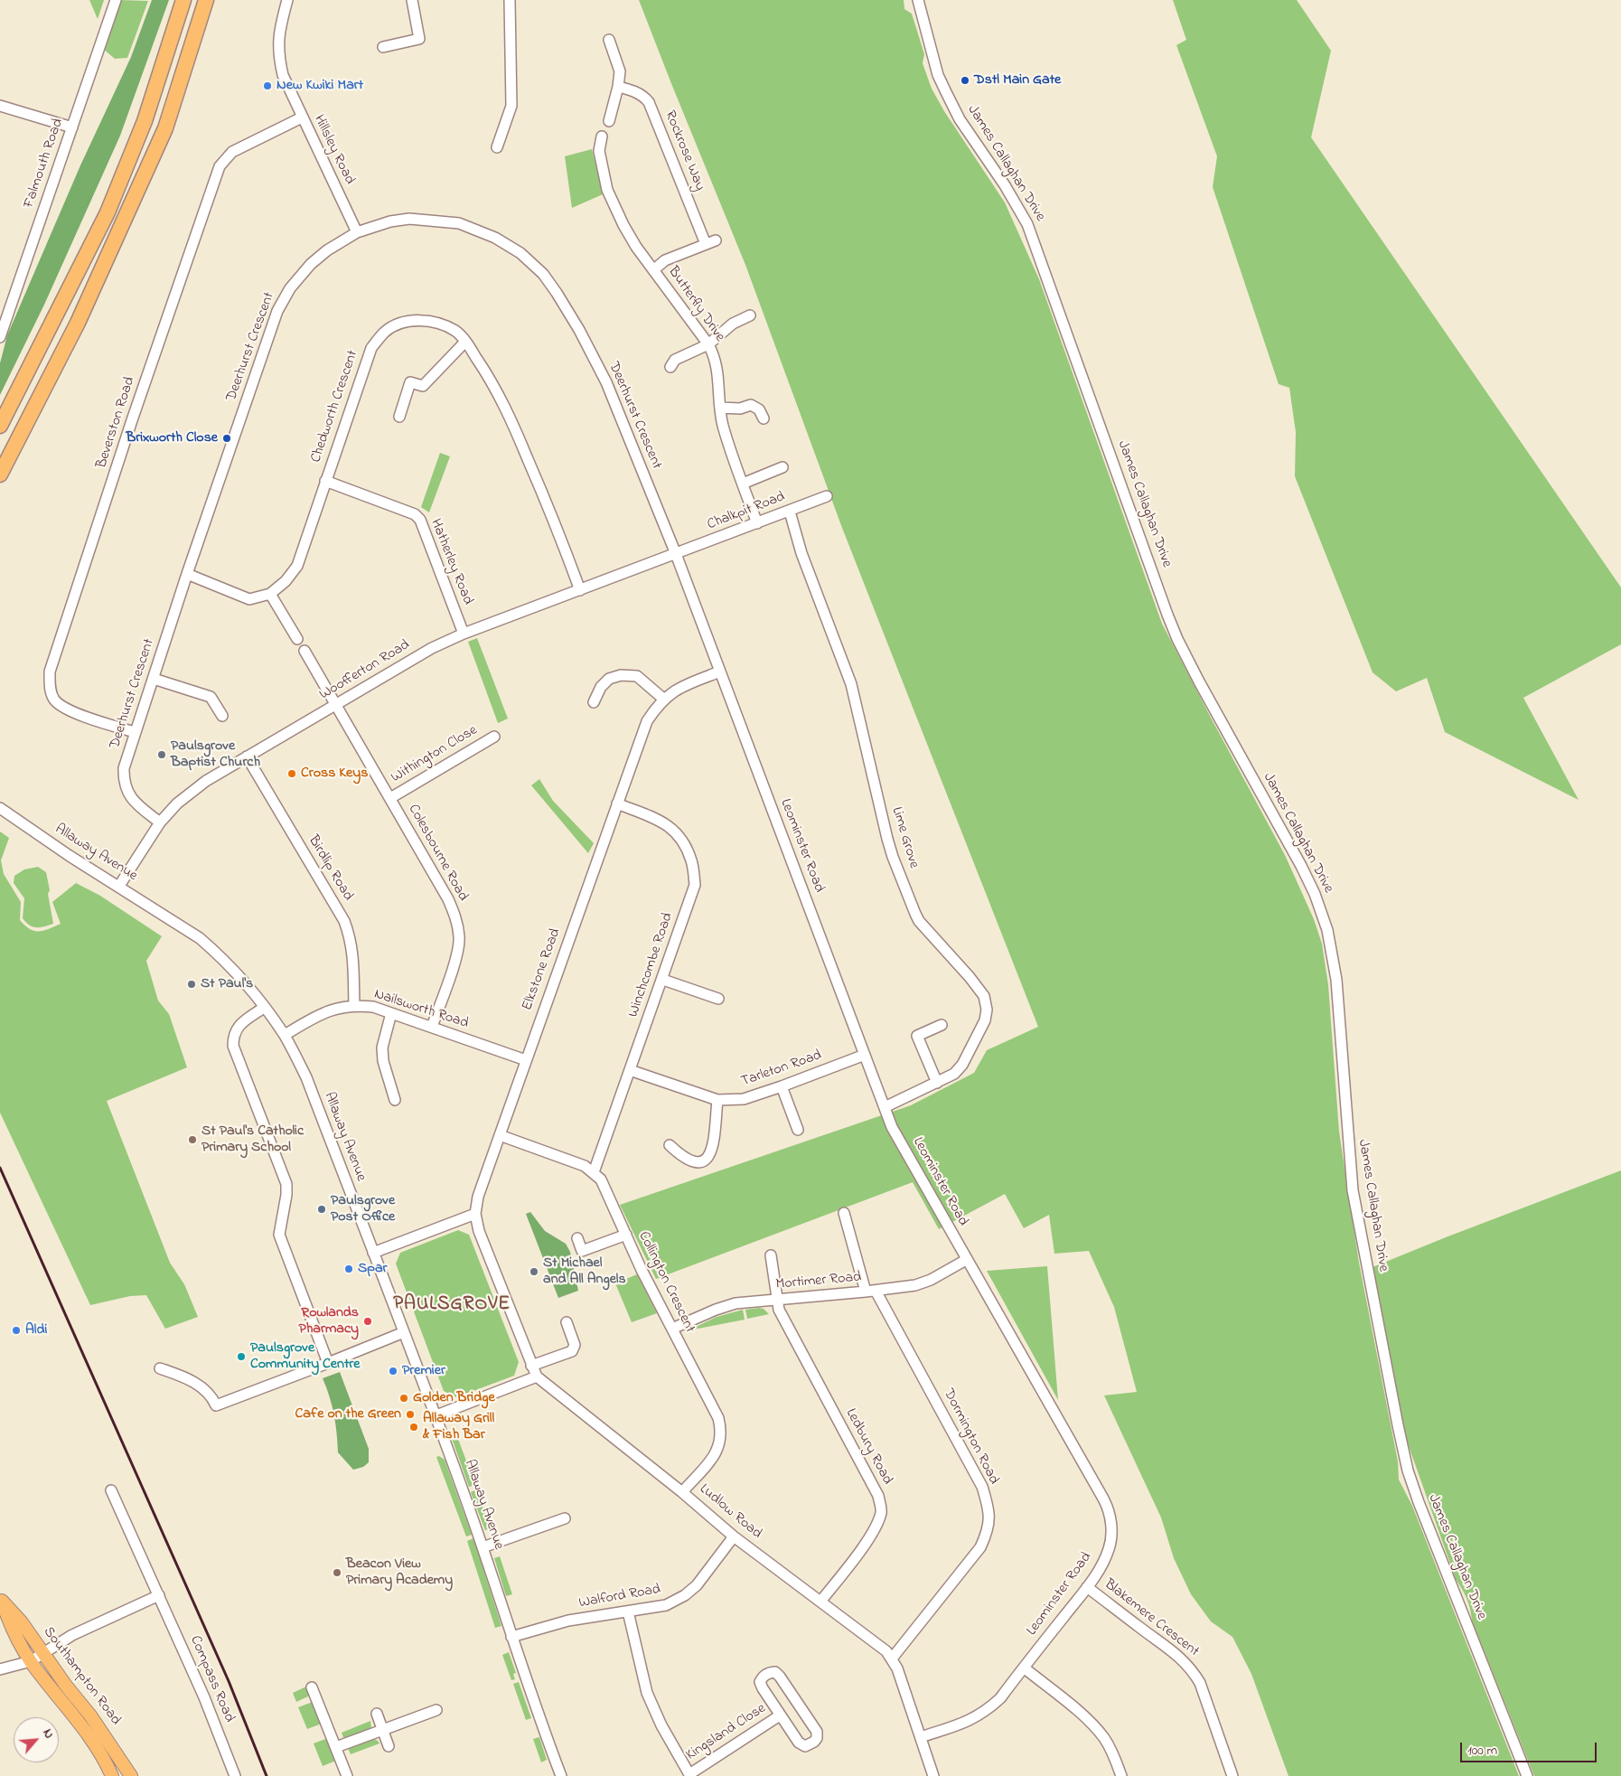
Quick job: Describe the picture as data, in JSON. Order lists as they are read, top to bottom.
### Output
{
  "streets": {
    "main road": ["Southampton Road"],
    "street": [
      "Hillsley Road",
      "Rockrose Way",
      "Falmouth Road",
      "James Callaghan Drive",
      "Butterfly Drive",
      "Deerhurst Crescent",
      "Chedworth Crescent",
      "Beverston Road",
      "Chalkpit Road",
      "Hatherley Road",
      "Woofferton Road",
      "Withington Close",
      "Lime Grove",
      "Leominster Road",
      "Allaway Avenue",
      "Colesbourne Road",
      "Birdlip Road",
      "Winchcombe Road",
      "Elkstone Road",
      "Nailsworth Road",
      "Tarleton Road",
      "Mortimer Road",
      "Collington Crescent",
      "Dormington Road",
      "Ledbury Road",
      "Ludlow Road",
      "Walford Road",
      "Blakemere Crescent",
      "Compass Road",
      "Kingsland Close"
    ]
  },
  "crossings": [
    ["Hillsley Road", "Deerhurst Crescent"],
    ["Hillsley Road", "Beverston Road"],
    ["Rockrose Way", "Butterfly Drive"],
    ["Butterfly Drive", "Chalkpit Road"],
    ["Deerhurst Crescent", "Beverston Road"],
    ["Deerhurst Crescent", "Chalkpit Road"],
    ["Deerhurst Crescent", "Woofferton Road"],
    ["Deerhurst Crescent", "Leominster Road"],
    ["Chedworth Crescent", "Hatherley Road"],
    ["Chedworth Crescent", "Woofferton Road"],
    ["Chalkpit Road", "Woofferton Road"],
    ["Chalkpit Road", "Lime Grove"],
    ["Chalkpit Road", "Leominster Road"],
    ["Hatherley Road", "Woofferton Road"],
    ["Woofferton Road", "Leominster Road"],
    ["Woofferton Road", "Allaway Avenue"],
    ["Woofferton Road", "Colesbourne Road"],
    ["Woofferton Road", "Birdlip Road"],
    ["Withington Close", "Colesbourne Road"],
    ["Lime Grove", "Leominster Road"],
    ["Leominster Road", "Elkstone Road"],
    ["Leominster Road", "Tarleton Road"],
    ["Leominster Road", "Mortimer Road"],
    ["Leominster Road", "Ludlow Road"],
    ["Leominster Road", "Blakemere Crescent"],
    ["Allaway Avenue", "Nailsworth Road"],
    ["Allaway Avenue", "Walford Road"],
    ["Colesbourne Road", "Nailsworth Road"],
    ["Birdlip Road", "Nailsworth Road"],
    ["Winchcombe Road", "Elkstone Road"],
    ["Winchcombe Road", "Tarleton Road"],
    ["Winchcombe Road", "Collington Crescent"],
    ["Elkstone Road", "Nailsworth Road"],
    ["Elkstone Road", "Collington Crescent"],
    ["Mortimer Road", "Collington Crescent"],
    ["Mortimer Road", "Dormington Road"],
    ["Mortimer Road", "Ledbury Road"],
    ["Collington Crescent", "Ludlow Road"],
    ["Dormington Road", "Ludlow Road"],
    ["Ledbury Road", "Ludlow Road"],
    ["Ludlow Road", "Walford Road"]
  ],
  "districts": ["PAULSGROVE"],
  "places": [
    "Dstl Main Gate",
    "New Kwiki Mart",
    "Brixworth Close",
    "Paulsgrove Baptist Church",
    "Cross Keys",
    "St Paul's",
    "St Paul's Catholic Primary School",
    "Paulsgrove Post Office",
    "Spar",
    "St Michael and All Angels",
    "Rowlands Pharmacy",
    "Aldi",
    "Paulsgrove Community Centre",
    "Premier",
    "Golden Bridge",
    "Cafe on the Green",
    "Allaway Grill & Fish Bar",
    "Beacon View Primary Academy"
  ],
  "scale_bar": "100 m",
  "north": "top right"
}
